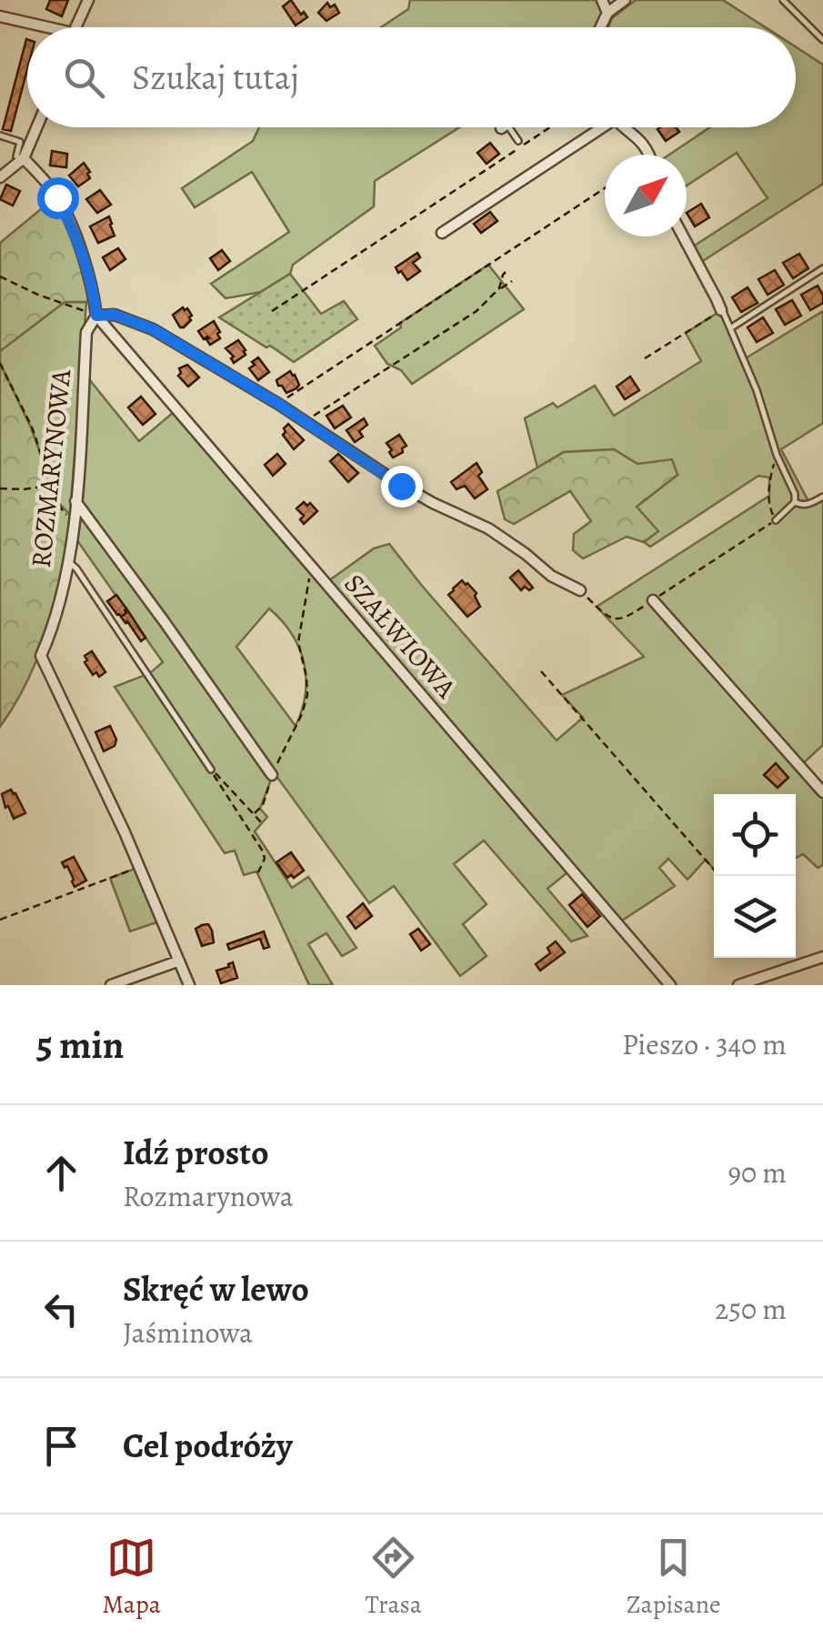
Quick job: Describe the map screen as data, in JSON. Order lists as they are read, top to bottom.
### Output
{
  "streets": {
    "street": ["ROZMARYNOWA", "SZAŁWIOWA"]
  },
  "crossings": [
    ["ROZMARYNOWA", "SZAŁWIOWA"]
  ],
  "north": "top right",
  "page": {
    "search": "Szukaj tutaj",
    "heading": ["5 min", "Pieszo · 340 m"],
    "list": [
      ["Idź prosto", "Rozmarynowa", "90 m"],
      ["Skręć w lewo", "Jaśminowa", "250 m"],
      "Cel podróży"
    ],
    "nav": ["Mapa", "Trasa", "Zapisane"]
  }
}
